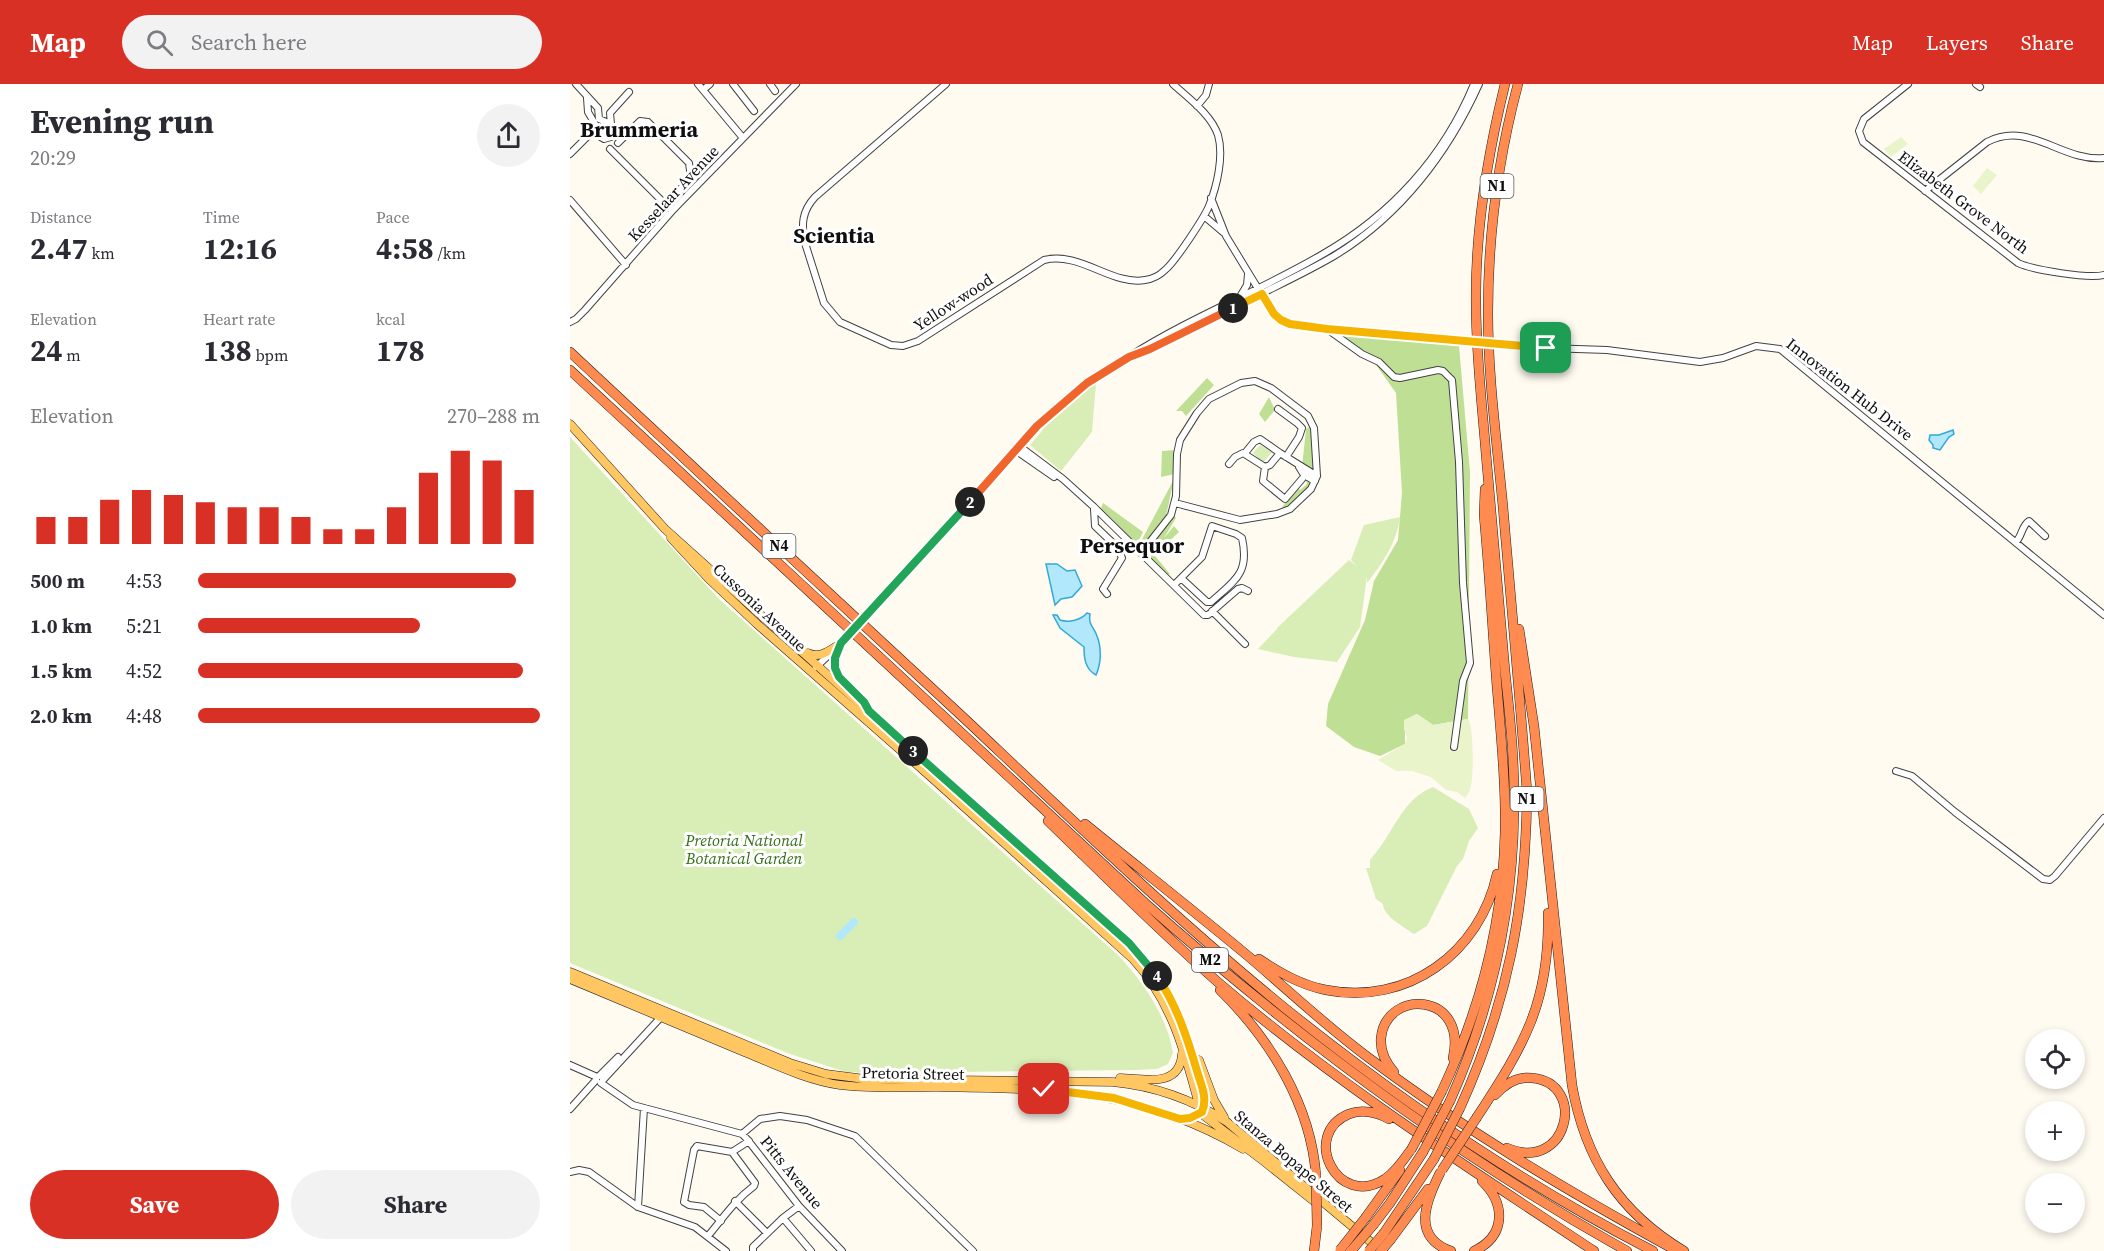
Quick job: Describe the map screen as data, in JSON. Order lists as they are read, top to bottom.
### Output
{
  "streets": {
    "highway": ["N1", "N4", "M2"],
    "main road": ["Cussonia Avenue", "Pretoria Street", "Stanza Bopape Street"],
    "street": [
      "Kesselaar Avenue",
      "Elizabeth Grove North",
      "Yellow-wood",
      "Innovation Hub Drive",
      "Pitts Avenue"
    ]
  },
  "crossings": [
    ["N4", "M2"],
    ["Cussonia Avenue", "Stanza Bopape Street"],
    ["Pretoria Street", "Stanza Bopape Street"]
  ],
  "districts": ["Brummeria", "Scientia", "Persequor"],
  "parks": ["Pretoria National Botanical Garden"],
  "page": {
    "header": "Map",
    "search": "Search here",
    "nav": ["Map", "Layers", "Share"],
    "heading": ["Evening run", "20:29"],
    "stats": [
      ["Distance", "2.47 km"],
      ["Time", "12:16"],
      ["Pace", "4:58 /km"],
      ["Elevation", "24 m"],
      ["Heart rate", "138 bpm"],
      ["kcal", "178"]
    ],
    "pins": [
      "1",
      "2",
      "3",
      "4"
    ],
    "chart": ["Elevation", "270–288 m"],
    "list": [
      {
        "name": "500 m",
        "note": "4:53"
      },
      {
        "name": "1.0 km",
        "note": "5:21"
      },
      {
        "name": "1.5 km",
        "note": "4:52"
      },
      {
        "name": "2.0 km",
        "note": "4:48"
      }
    ],
    "map_buttons": ["+", "−"],
    "buttons": ["Save", "Share"]
  }
}
